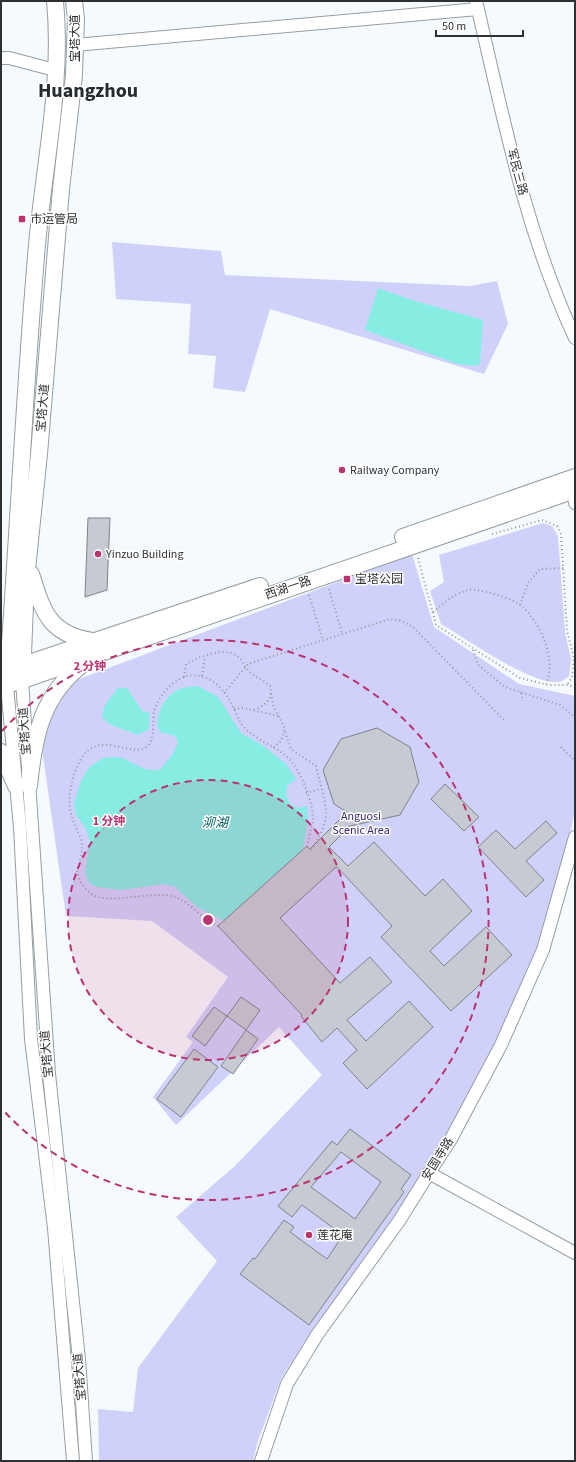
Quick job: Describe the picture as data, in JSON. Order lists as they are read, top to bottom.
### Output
{
  "streets": {
    "main road": ["宝塔大道", "西湖一路"],
    "street": ["军民三路", "安国寺路"]
  },
  "crossings": [
    ["宝塔大道", "西湖一路"]
  ],
  "districts": ["Huangzhou"],
  "water": ["泖湖"],
  "parks": ["Anguosi Scenic Area"],
  "places": {
    "transit": ["市运管局", "宝塔公园"],
    "other": ["Railway Company", "Yinzuo Building", "莲花庵"]
  },
  "scale_bar": "50 m",
  "rings": ["2 分钟", "1 分钟"]
}
